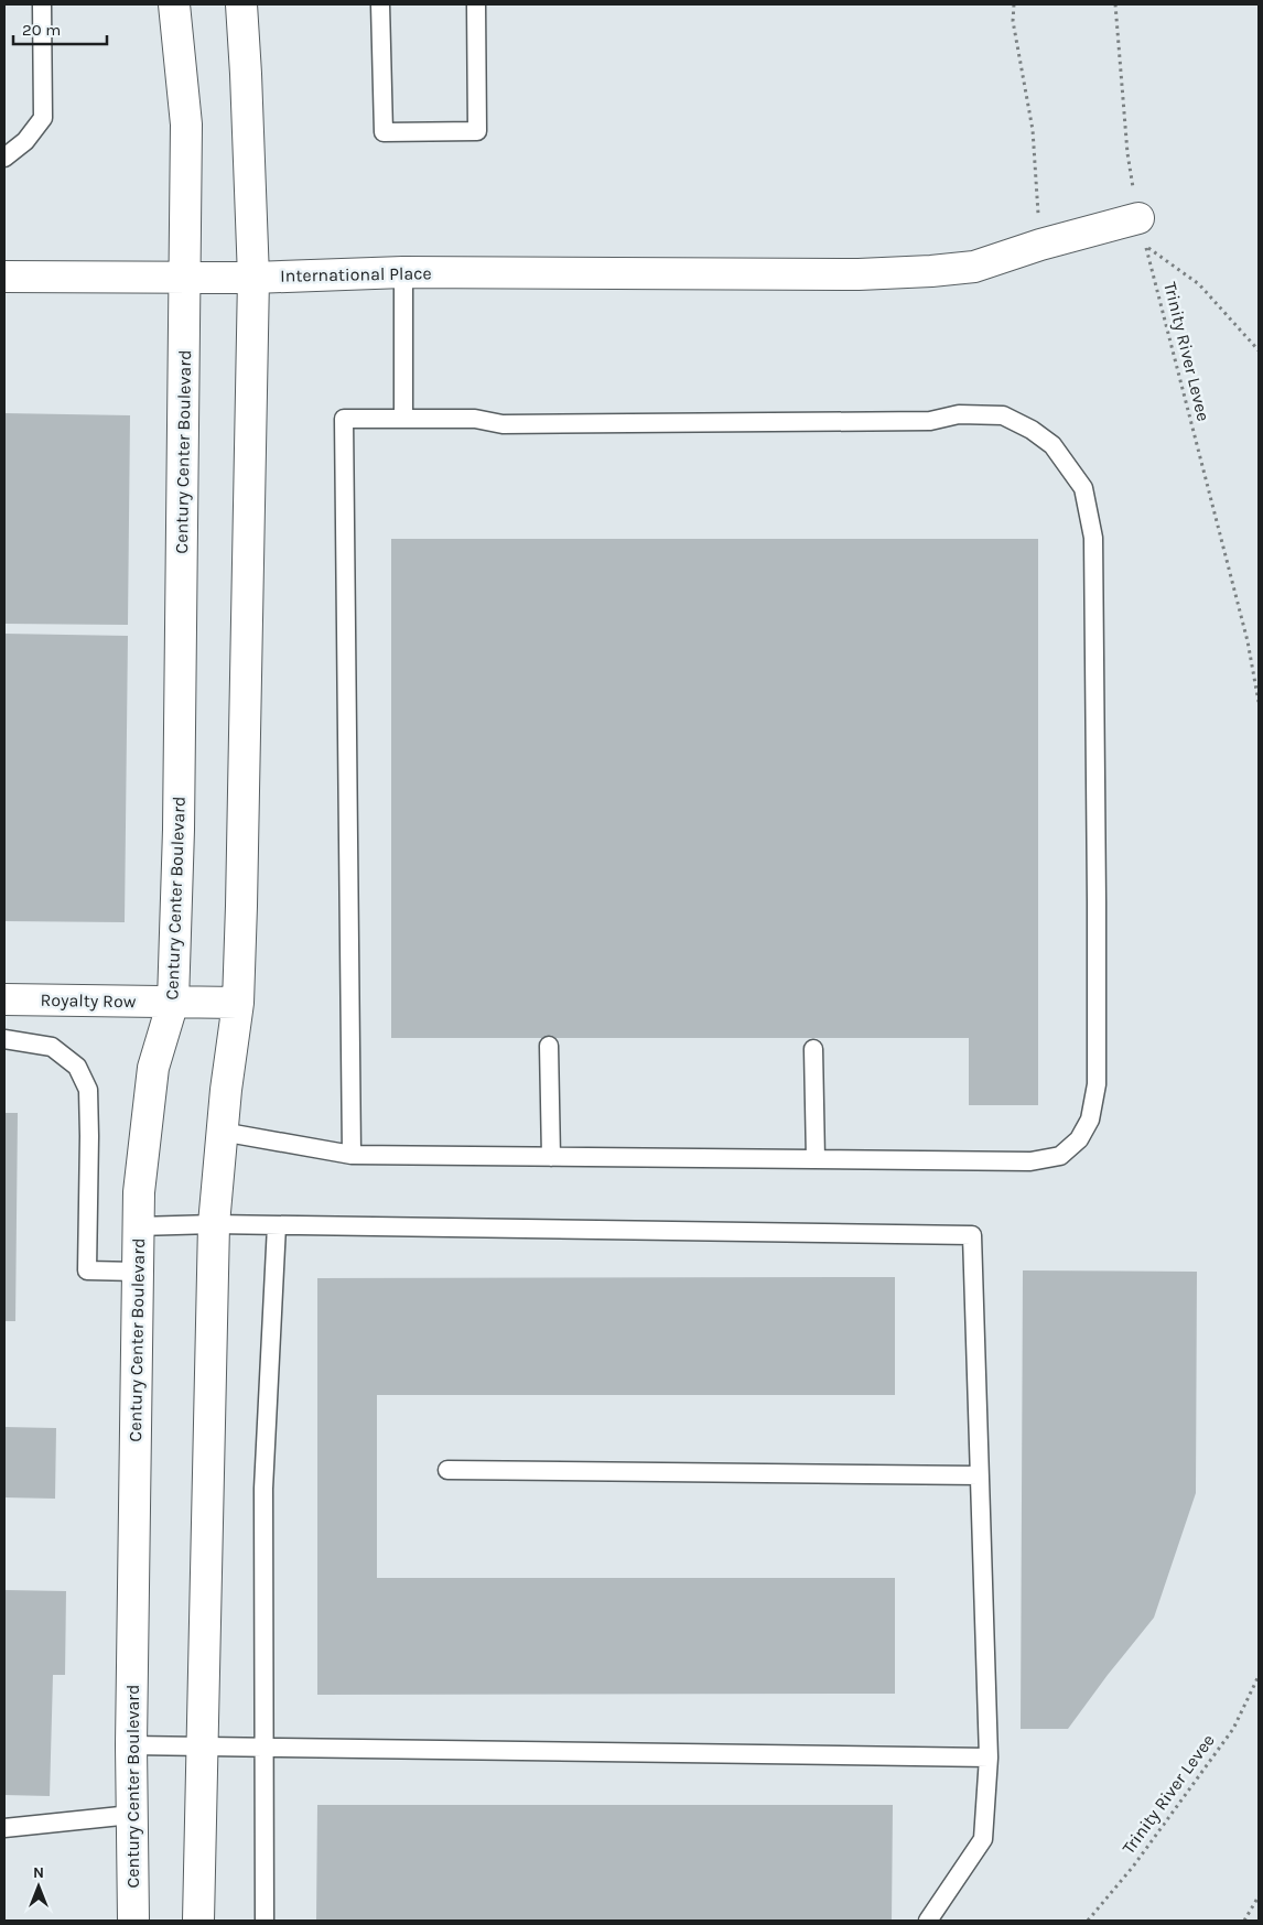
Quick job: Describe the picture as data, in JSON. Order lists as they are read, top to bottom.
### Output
{
  "streets": {
    "street": ["International Place", "Century Center Boulevard", "Royalty Row"],
    "path": ["Trinity River Levee"]
  },
  "crossings": [
    ["International Place", "Trinity River Levee"],
    ["International Place", "Century Center Boulevard"],
    ["Century Center Boulevard", "Royalty Row"]
  ],
  "scale_bar": "20 m",
  "north": "top"
}
